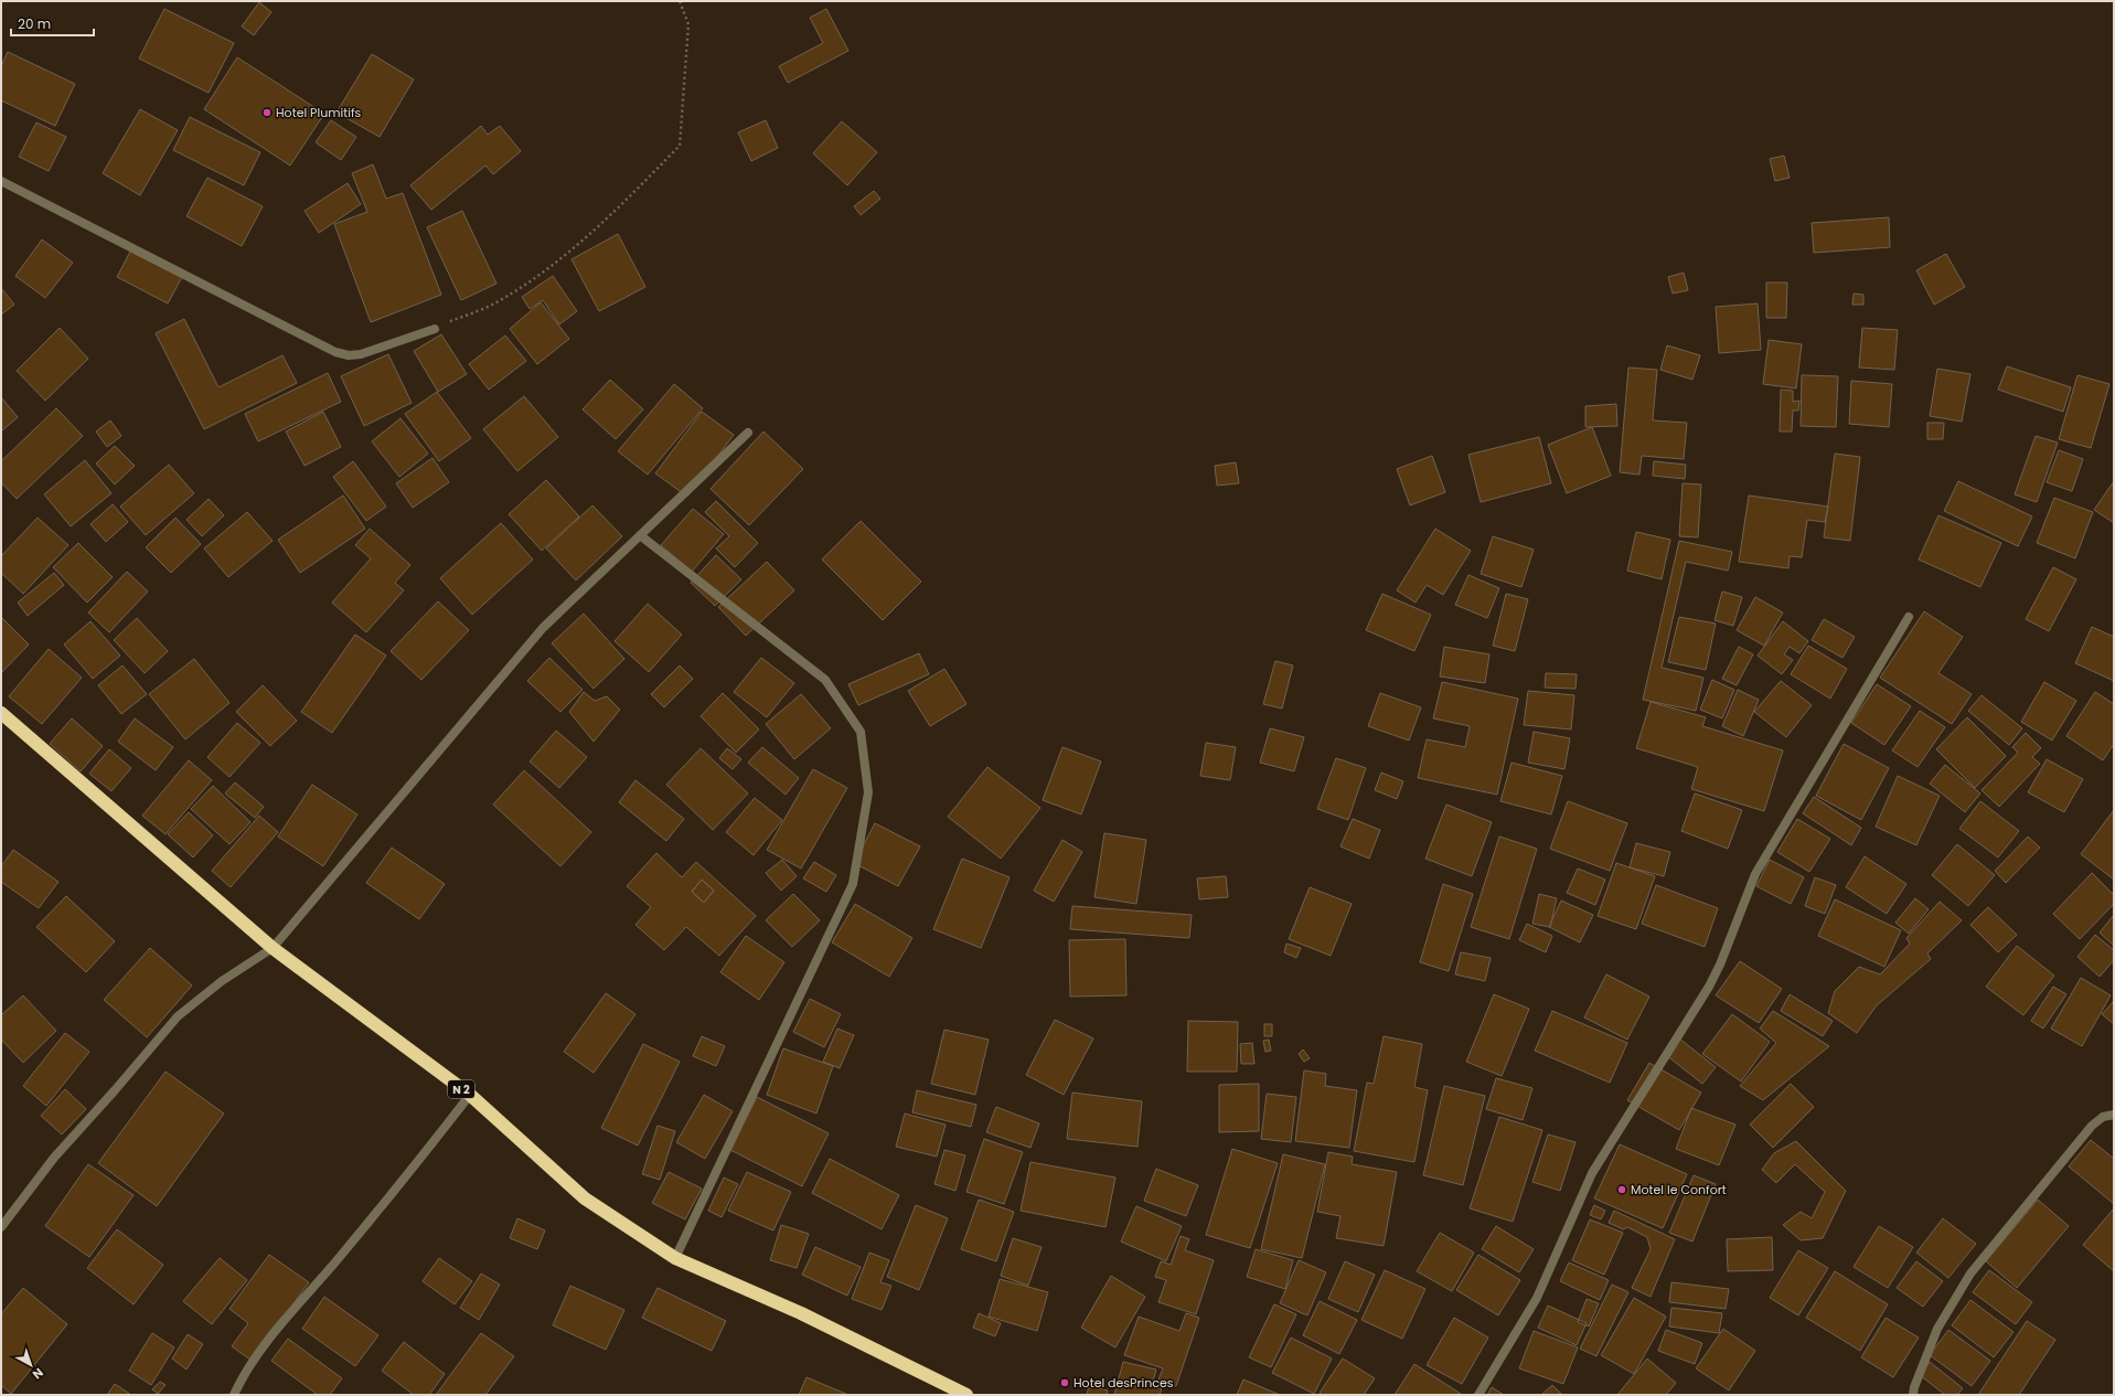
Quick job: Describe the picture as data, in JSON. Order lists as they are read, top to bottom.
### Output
{
  "streets": {
    "highway": ["N 2"]
  },
  "places": ["Hotel Plumitifs", "Motel le Confort", "Hotel desPrinces"],
  "scale_bar": "20 m",
  "north": "bottom right"
}
